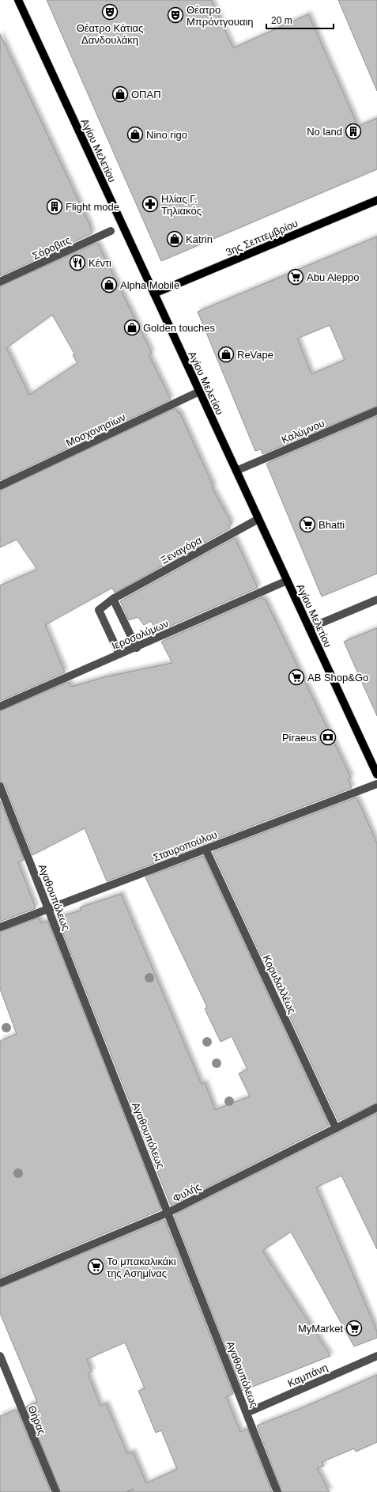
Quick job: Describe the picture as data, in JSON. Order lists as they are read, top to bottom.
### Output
{
  "streets": {
    "main road": ["Αγίου Μελετίου", "3ης Σεπτεμβρίου"],
    "street": [
      "Σόροβιτς",
      "Μοσχονησίων",
      "Καλύμνου",
      "Ξεναγόρα",
      "Ιεροσολύμων",
      "Σταυροπούλου",
      "Αγαθουπόλεως",
      "Κορυδαλλέως",
      "Φυλής",
      "Καμπάνη",
      "Θήρας"
    ]
  },
  "crossings": [
    ["Αγίου Μελετίου", "3ης Σεπτεμβρίου"],
    ["Αγίου Μελετίου", "Μοσχονησίων"],
    ["Αγίου Μελετίου", "Καλύμνου"],
    ["Αγίου Μελετίου", "Ξεναγόρα"],
    ["Αγίου Μελετίου", "Ιεροσολύμων"],
    ["Ξεναγόρα", "Ιεροσολύμων"],
    ["Σταυροπούλου", "Αγαθουπόλεως"],
    ["Σταυροπούλου", "Κορυδαλλέως"],
    ["Αγαθουπόλεως", "Φυλής"],
    ["Αγαθουπόλεως", "Καμπάνη"],
    ["Κορυδαλλέως", "Φυλής"]
  ],
  "places": {
    "theatre": ["Θέατρο Κάτιας Δανδουλάκη", "Θέατρο Μπρόντγουαιη"],
    "shop": [
      "ΟΠΑΠ",
      "Nino rigo",
      "Katrin",
      "Alpha Mobile",
      "Golden touches",
      "ReVape"
    ],
    "building": ["No land", "Flight mode"],
    "pharmacy": ["Ηλίας Γ. Τηλιακός"],
    "restaurant": ["Κέντι"],
    "supermarket": [
      "Abu Aleppo",
      "Bhatti",
      "ΑΒ Shop&Go",
      "Το μπακαλικάκι της Ασημίνας",
      "MyMarket"
    ],
    "bank": ["Piraeus"]
  },
  "scale_bar": "20 m"
}
